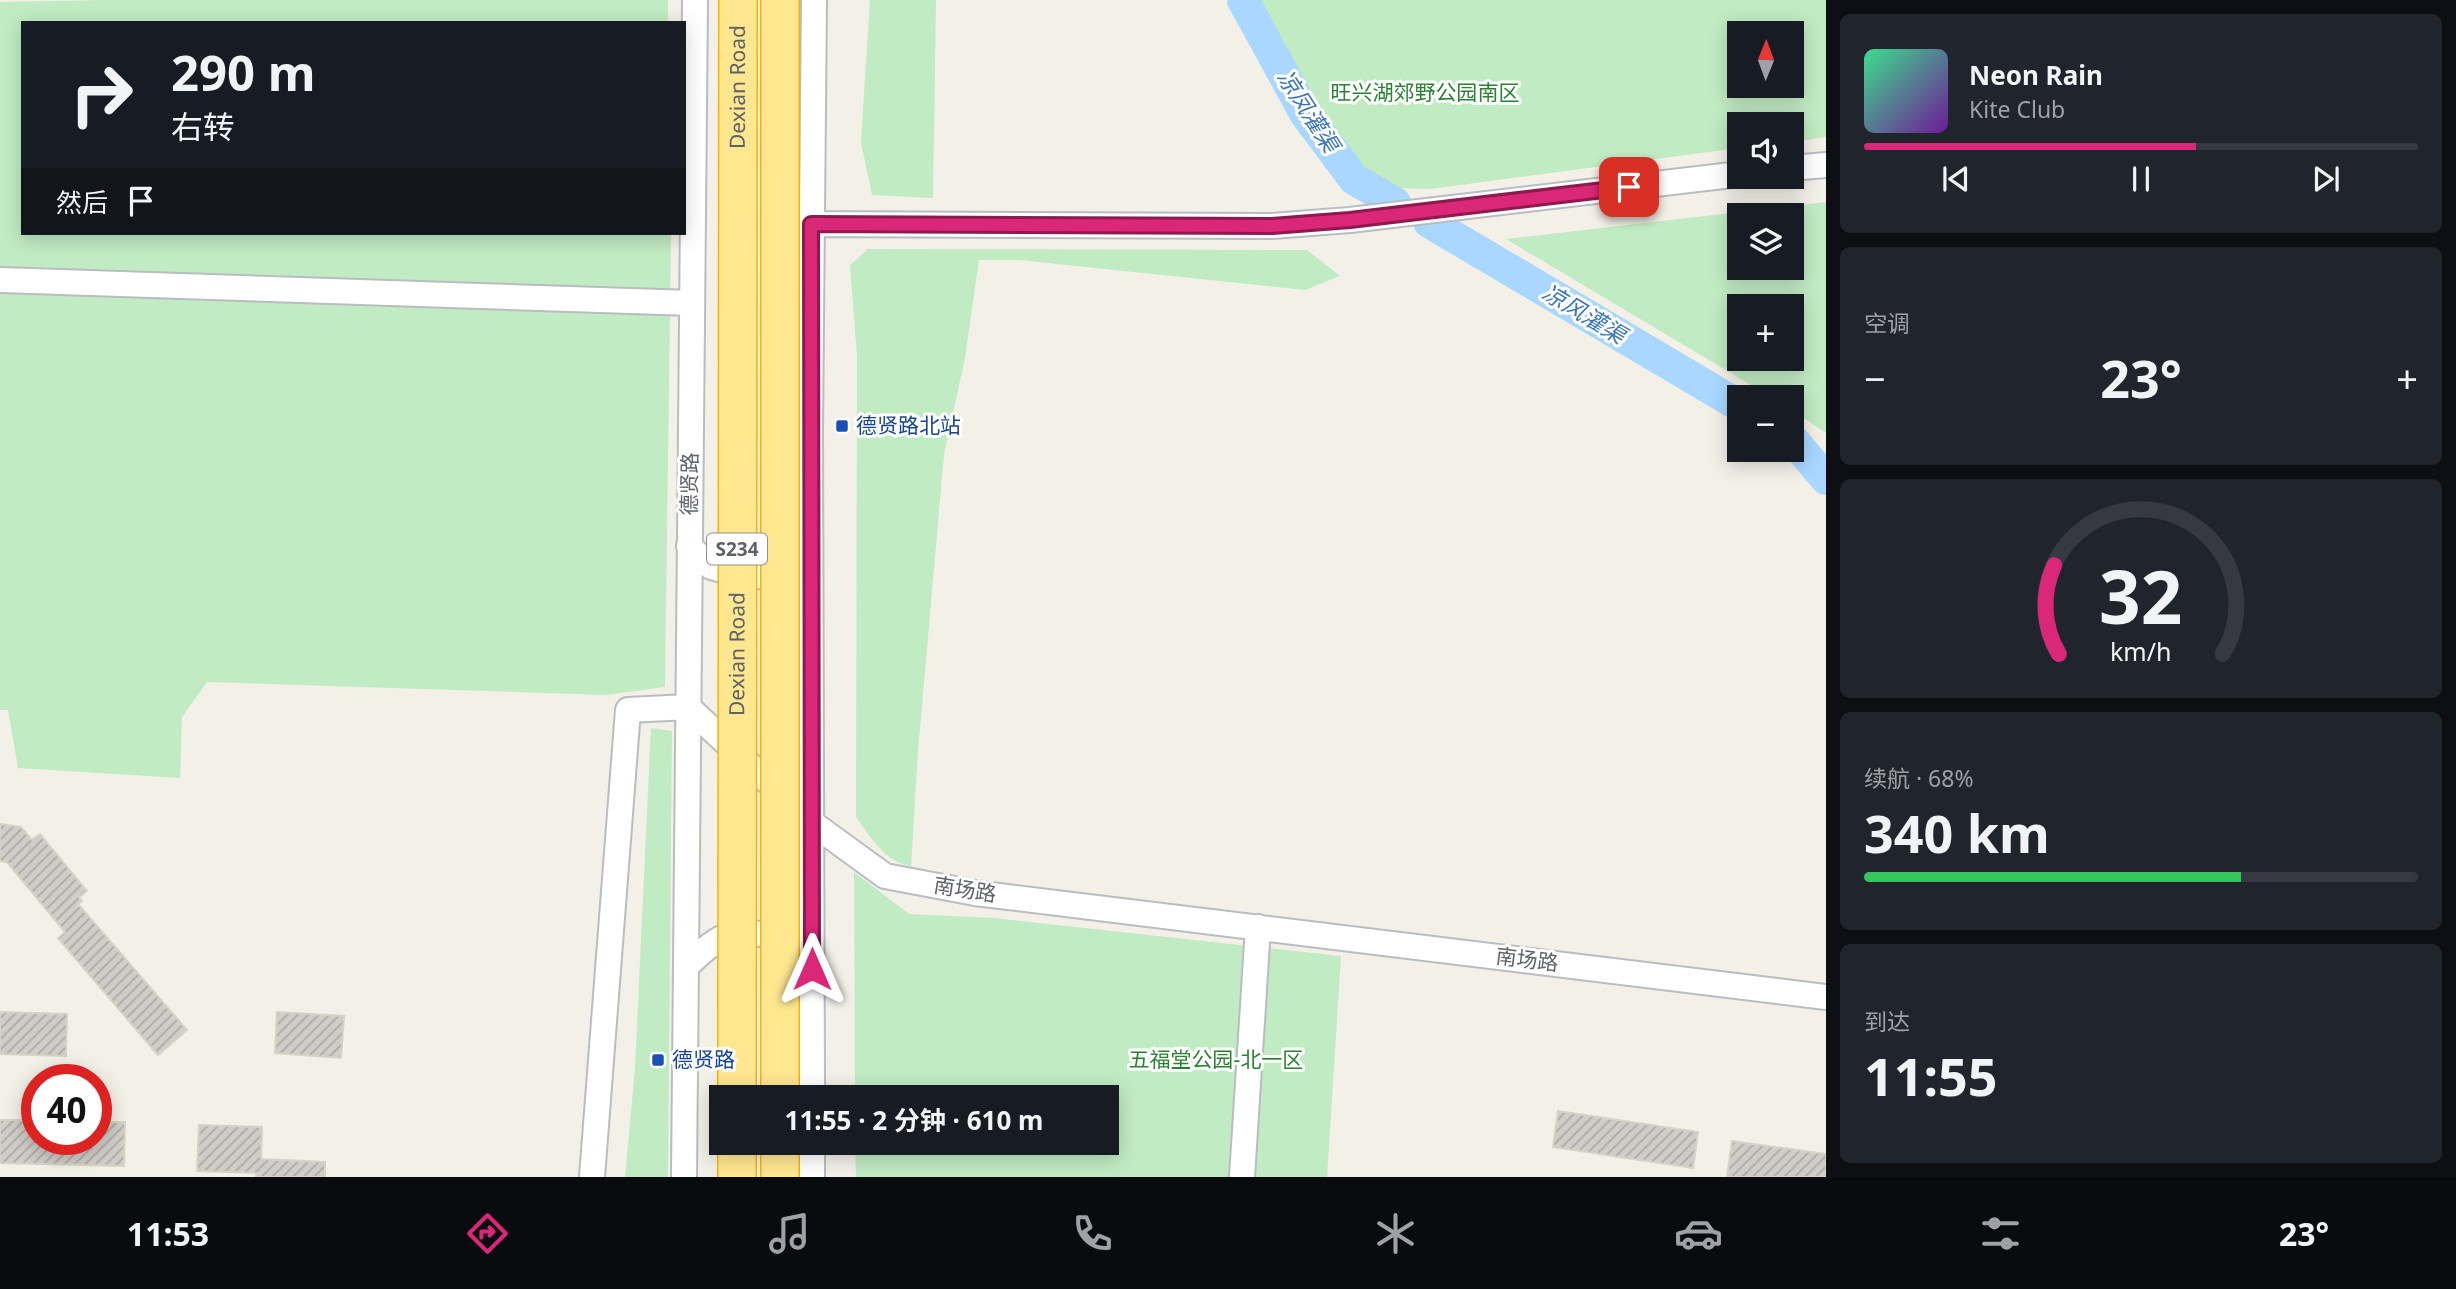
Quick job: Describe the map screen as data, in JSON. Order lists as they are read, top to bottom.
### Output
{
  "streets": {
    "highway": ["Dexian Road", "S234"],
    "street": ["德贤路", "南场路"]
  },
  "crossings": [
    ["德贤路", "南场路"]
  ],
  "water": ["凉凤灌渠", "凉风灌渠"],
  "parks": ["旺兴湖郊野公园南区", "五福堂公园-北一区"],
  "places": {
    "transit": ["德贤路北站", "德贤路"]
  },
  "north": "top",
  "page": {
    "map_buttons": ["+", "−"],
    "turn": ["290 m", "右转"],
    "song": ["Neon Rain", "Kite Club"],
    "then": "然后",
    "tile": [
      "空调",
      ["续航 · 68%", "340 km"],
      ["到达", "11:55"]
    ],
    "heat": ["−", "23°", "+"],
    "limit": "40",
    "trip": "11:55 · 2 分钟 · 610 m",
    "tabs": ["11:53", "23°"],
    "gauge": ["32", "km/h"]
  }
}
